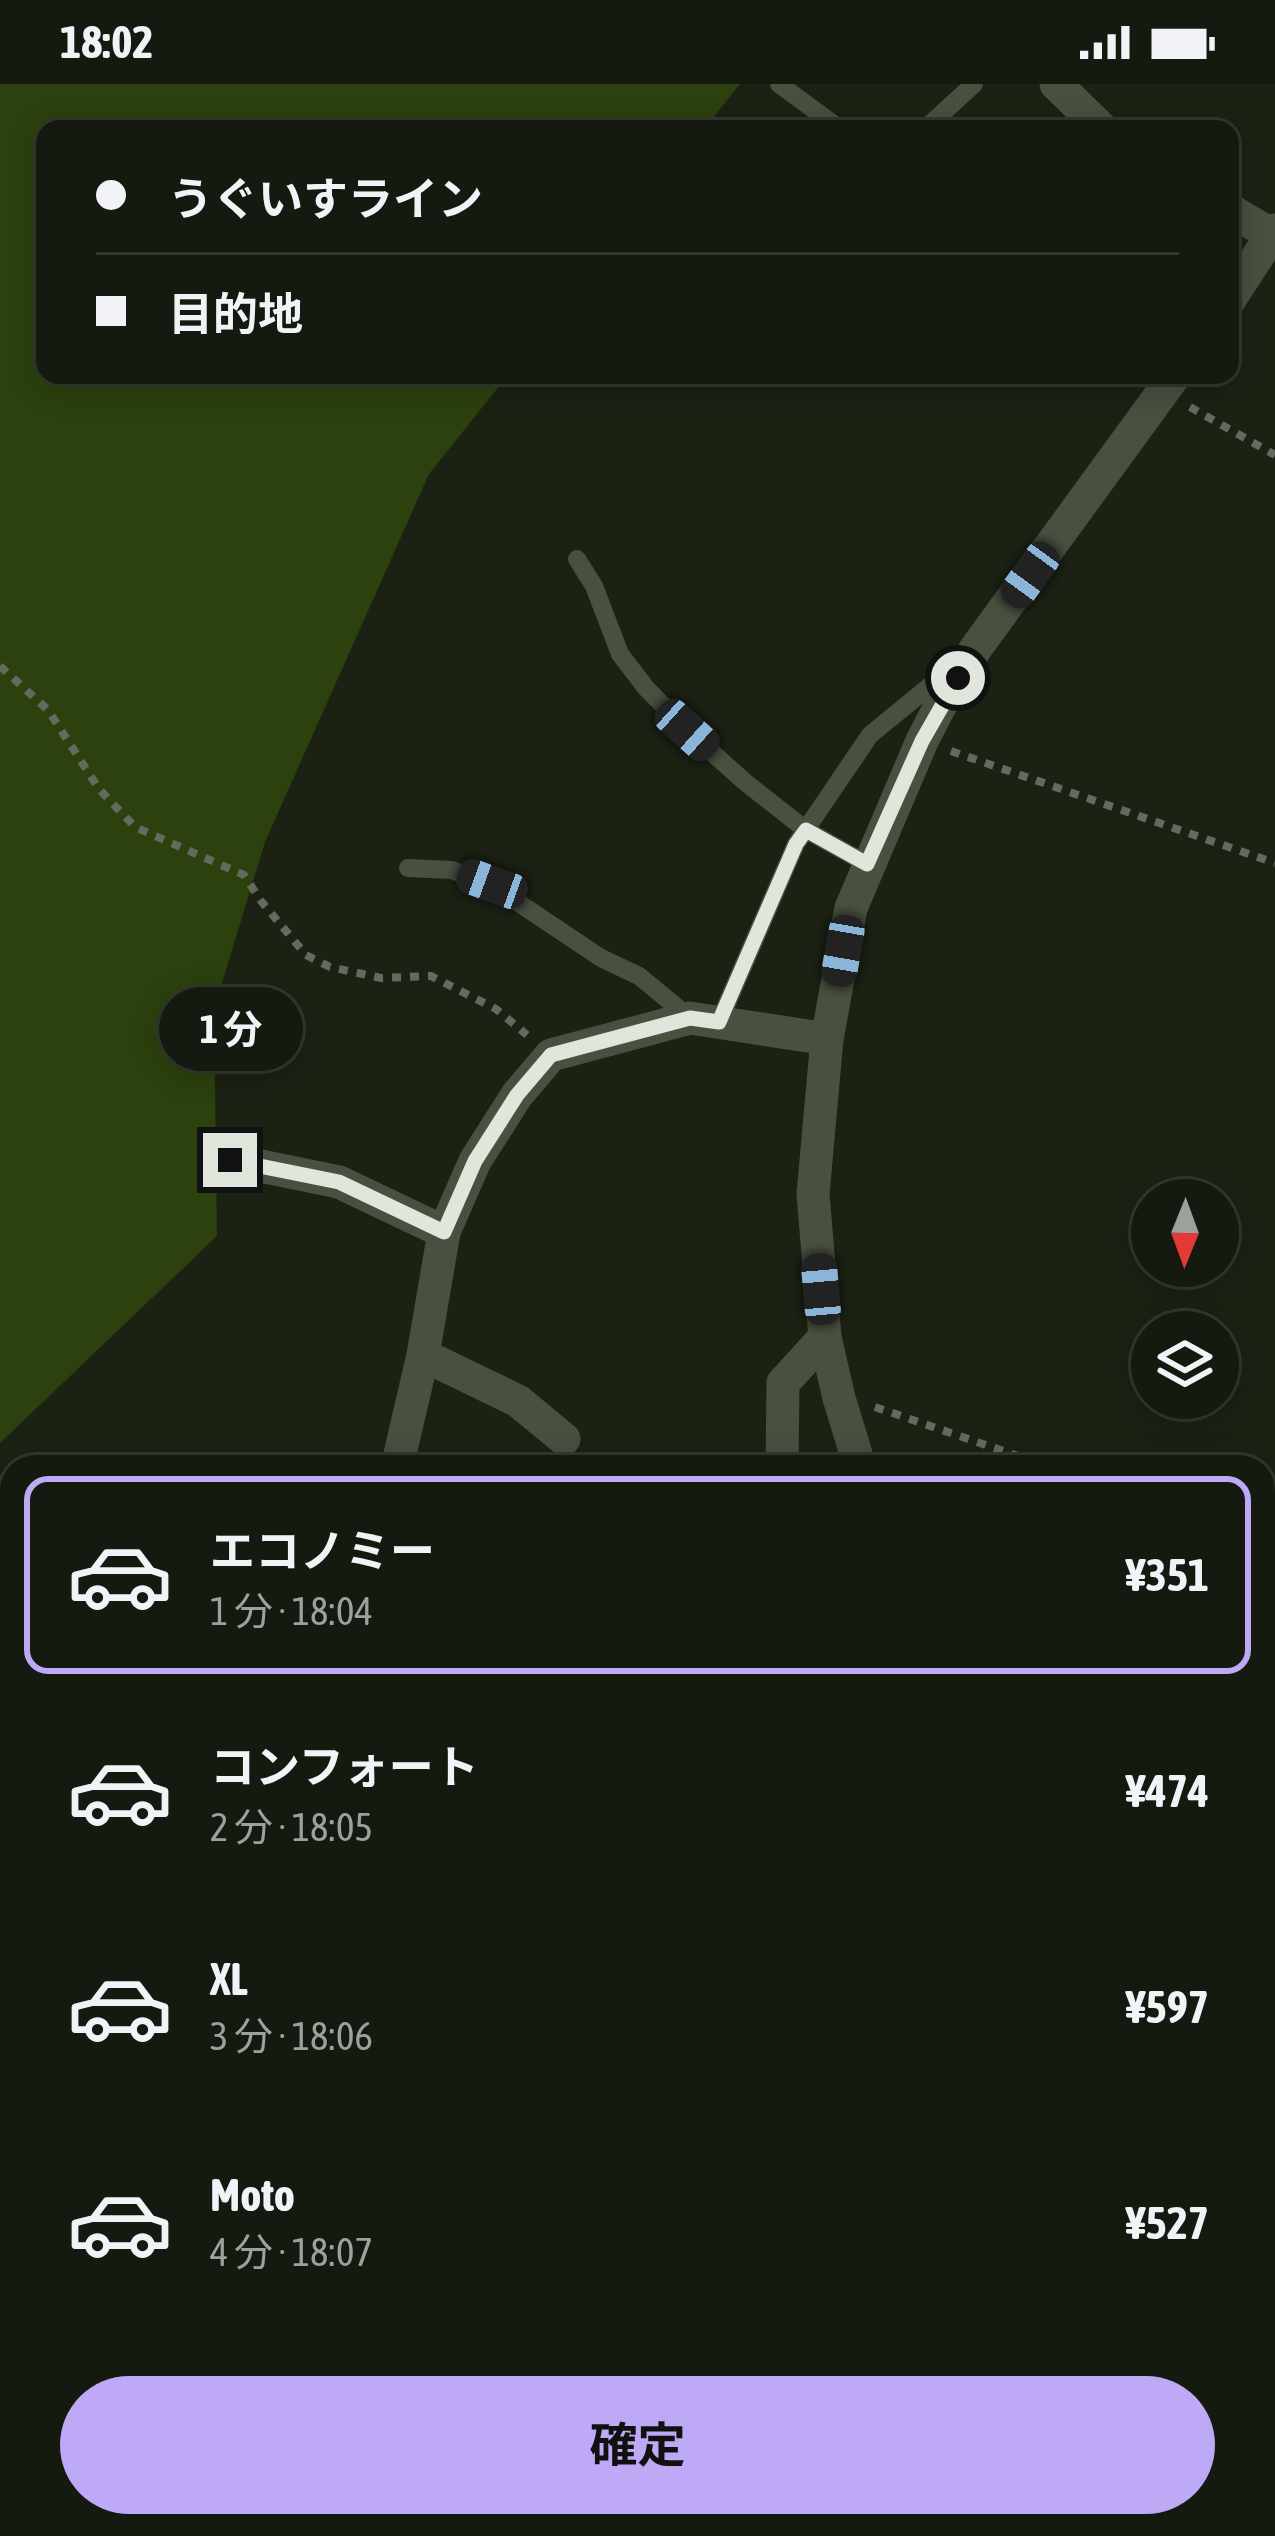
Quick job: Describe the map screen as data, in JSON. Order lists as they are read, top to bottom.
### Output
{
  "north": "bottom",
  "page": {
    "status": "18:02",
    "banner": ["うぐいすライン", "目的地"],
    "bubble": "1 分",
    "list": [
      {
        "name": "エコノミー",
        "note": "1 分 · 18:04",
        "value": "¥351"
      },
      {
        "name": "コンフォート",
        "note": "2 分 · 18:05",
        "value": "¥474"
      },
      {
        "name": "XL",
        "note": "3 分 · 18:06",
        "value": "¥597"
      },
      {
        "name": "Moto",
        "note": "4 分 · 18:07",
        "value": "¥527"
      }
    ],
    "buttons": "確定"
  }
}
